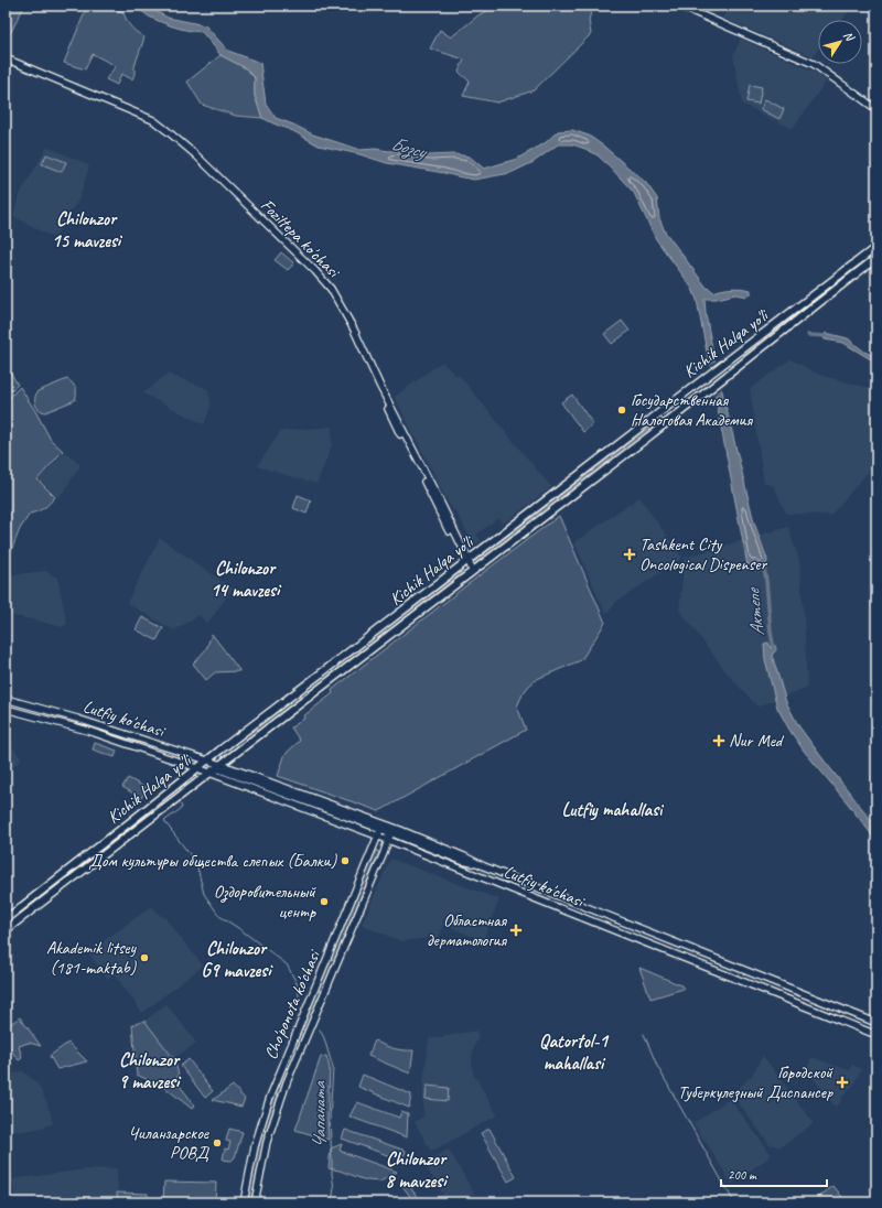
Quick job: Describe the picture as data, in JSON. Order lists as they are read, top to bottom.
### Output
{
  "streets": {
    "highway": ["Kichik Halqa yo'li"],
    "main road": ["Foziltepa ko'chasi", "Lutfiy ko'chasi", "Cho'ponota ko'chasi"]
  },
  "crossings": [
    ["Foziltepa ko'chasi", "Kichik Halqa yo'li"],
    ["Kichik Halqa yo'li", "Lutfiy ko'chasi"],
    ["Lutfiy ko'chasi", "Cho'ponota ko'chasi"]
  ],
  "districts": [
    "Chilonzor 15 mavzesi",
    "Chilonzor 14 mavzesi",
    "Lutfiy mahallasi",
    "Chilonzor G9 mavzesi",
    "Qatortol-1 mahallasi",
    "Chilonzor 9 mavzesi",
    "Chilonzor 8 mavzesi"
  ],
  "water": ["Бозсу", "Актепе", "Чапаната"],
  "places": {
    "other": [
      "Государственная Налоговая Академия",
      "Дом культуры общества слепых (Балки)",
      "Оздоровительный центр",
      "Akademik litsey (181-maktab)",
      "Чиланзарское РОВД"
    ],
    "health": [
      "Tashkent City Oncological Dispenser",
      "Nur Med",
      "Областная дерматология",
      "Городской Туберкулезный Диспансер"
    ]
  },
  "scale_bar": "200 m",
  "north": "top right"
}
